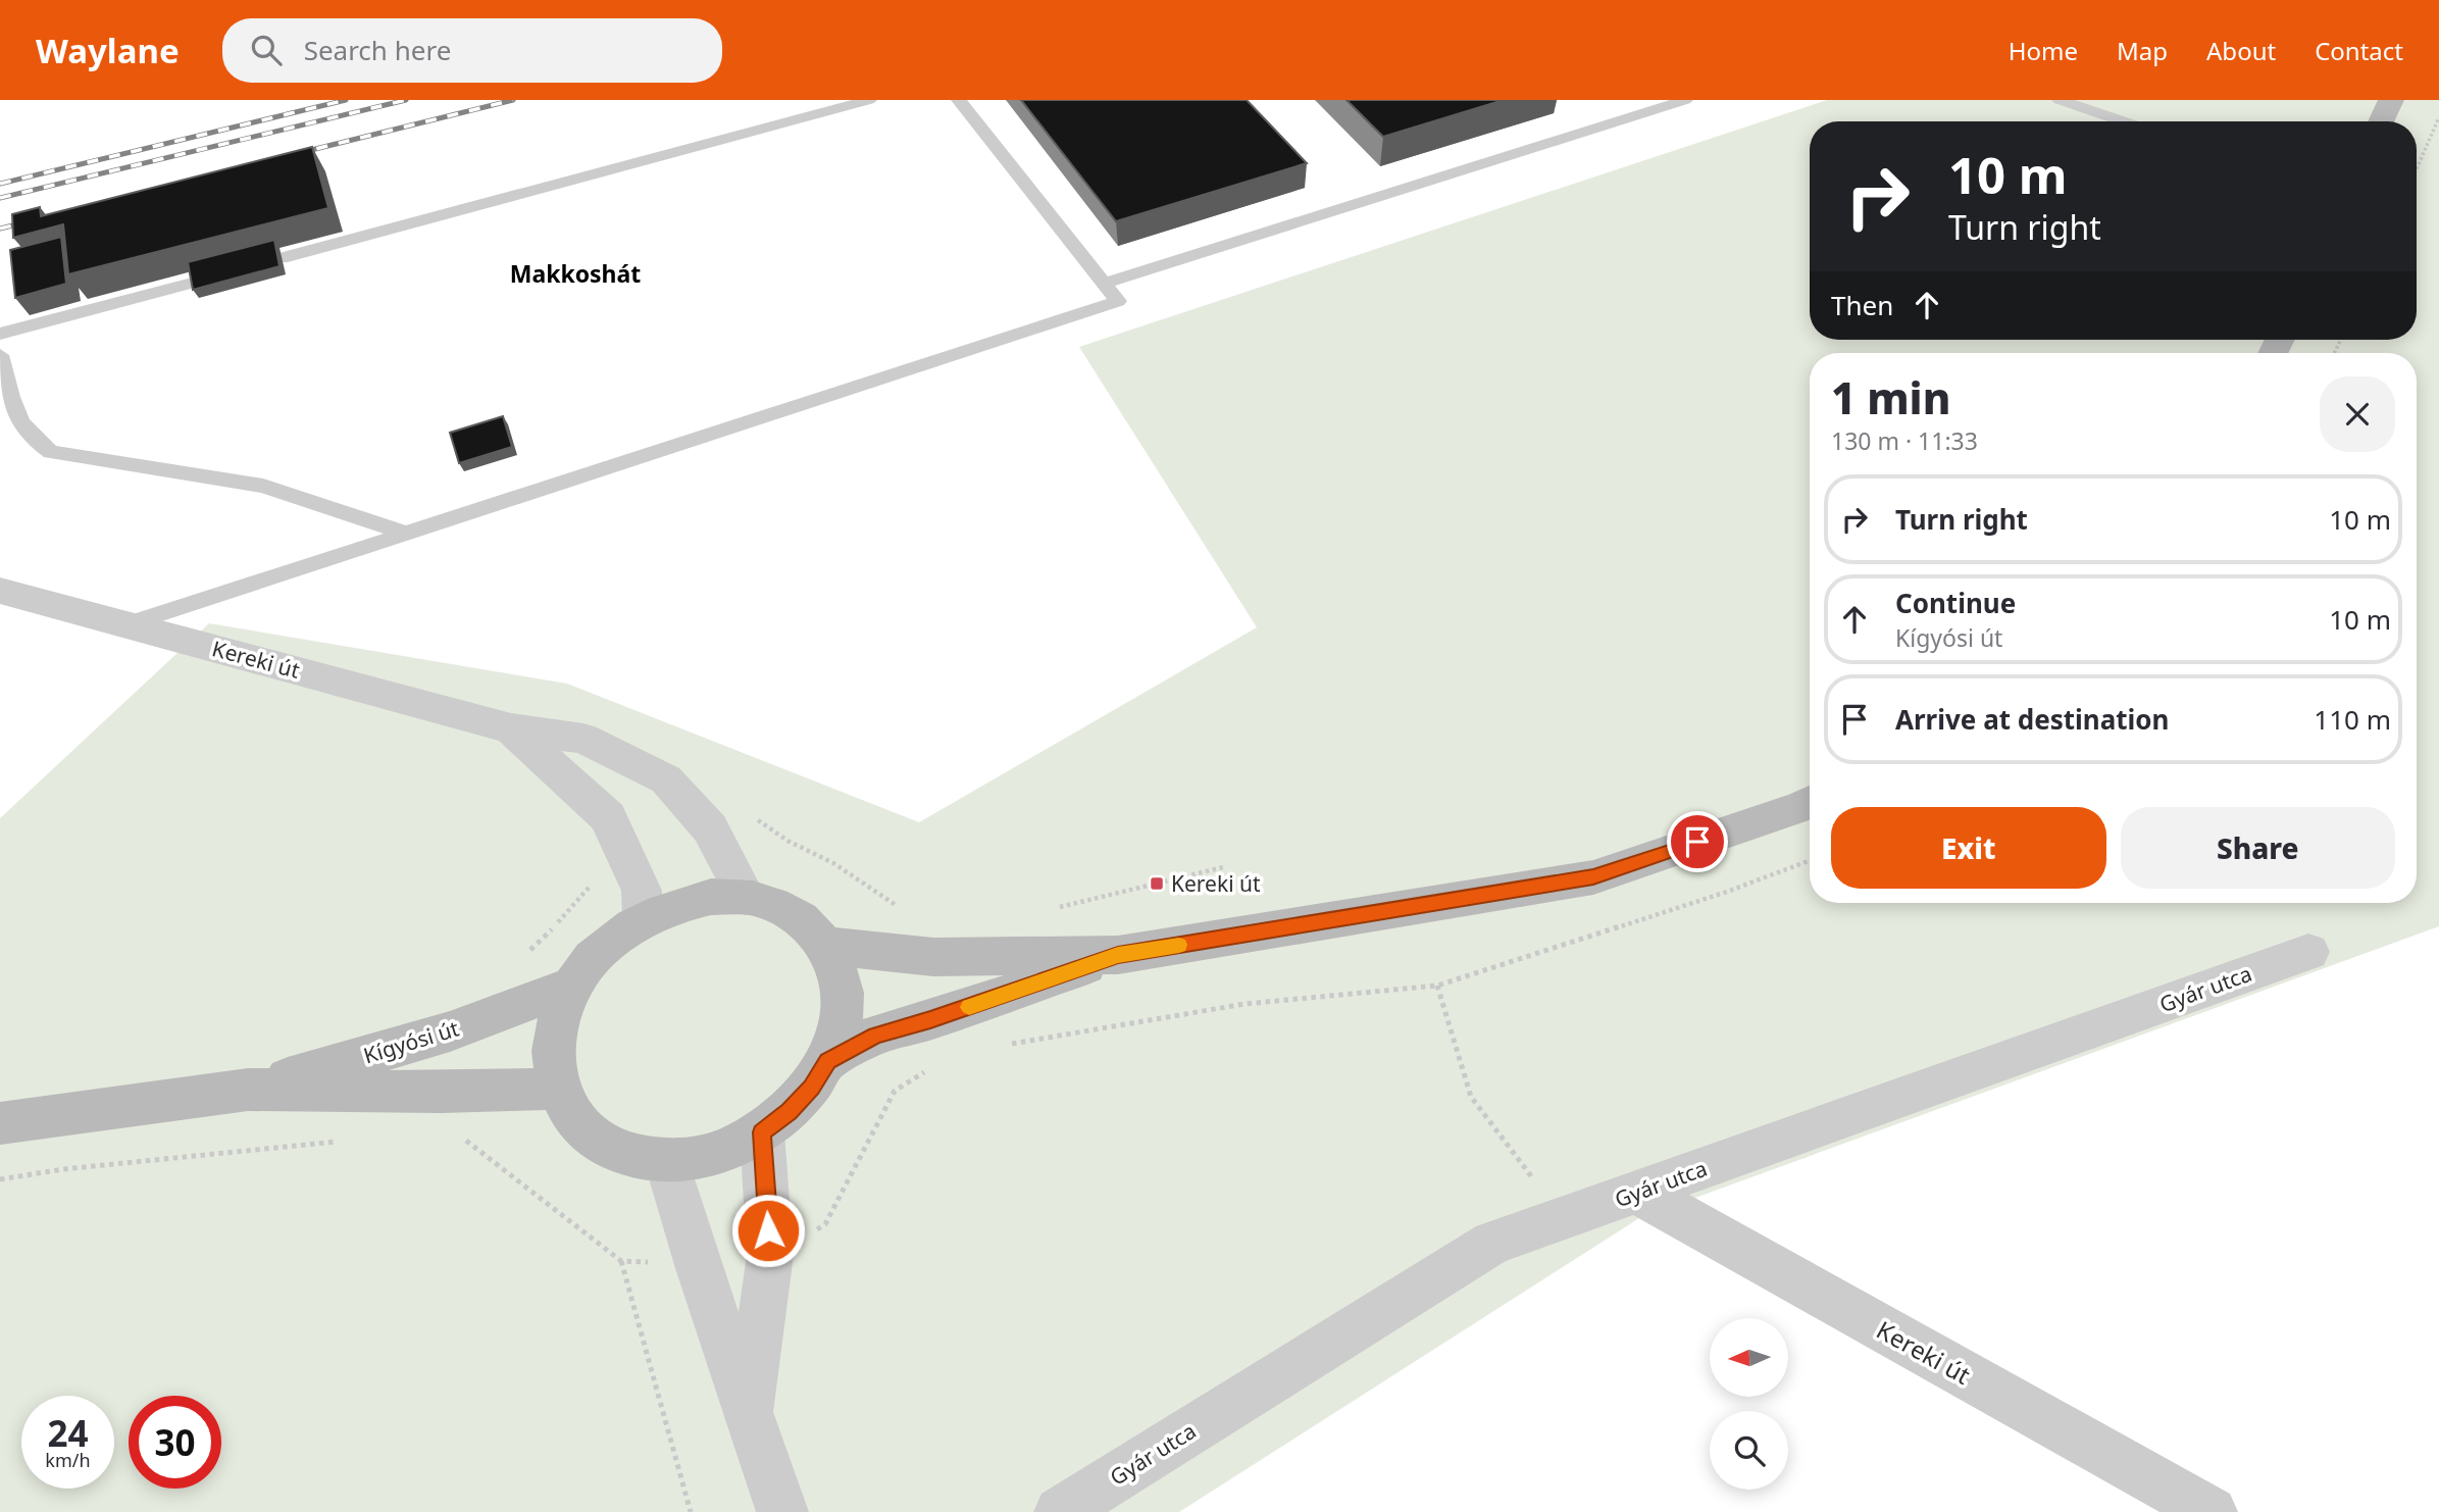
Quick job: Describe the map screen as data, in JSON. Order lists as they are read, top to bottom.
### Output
{
  "streets": {
    "main road": ["Kígyósi út"],
    "street": ["Kereki út", "Gyár utca"]
  },
  "crossings": [
    ["Kereki út", "Gyár utca"]
  ],
  "districts": ["Makkoshát"],
  "places": {
    "transit": ["Kereki út"]
  },
  "north": "left",
  "page": {
    "header": "Waylane",
    "search": "Search here",
    "nav": [
      "Home",
      "Map",
      "About",
      "Contact"
    ],
    "turn": ["10 m", "Turn right"],
    "then": "Then",
    "heading": ["1 min", "130 m · 11:33"],
    "list": [
      {
        "name": "Turn right",
        "value": "10 m"
      },
      {
        "name": "Continue",
        "note": "Kígyósi út",
        "value": "10 m"
      },
      {
        "name": "Arrive at destination",
        "value": "110 m"
      }
    ],
    "buttons": ["Exit", "Share"],
    "speed": "24 km/h",
    "limit": "30"
  }
}
